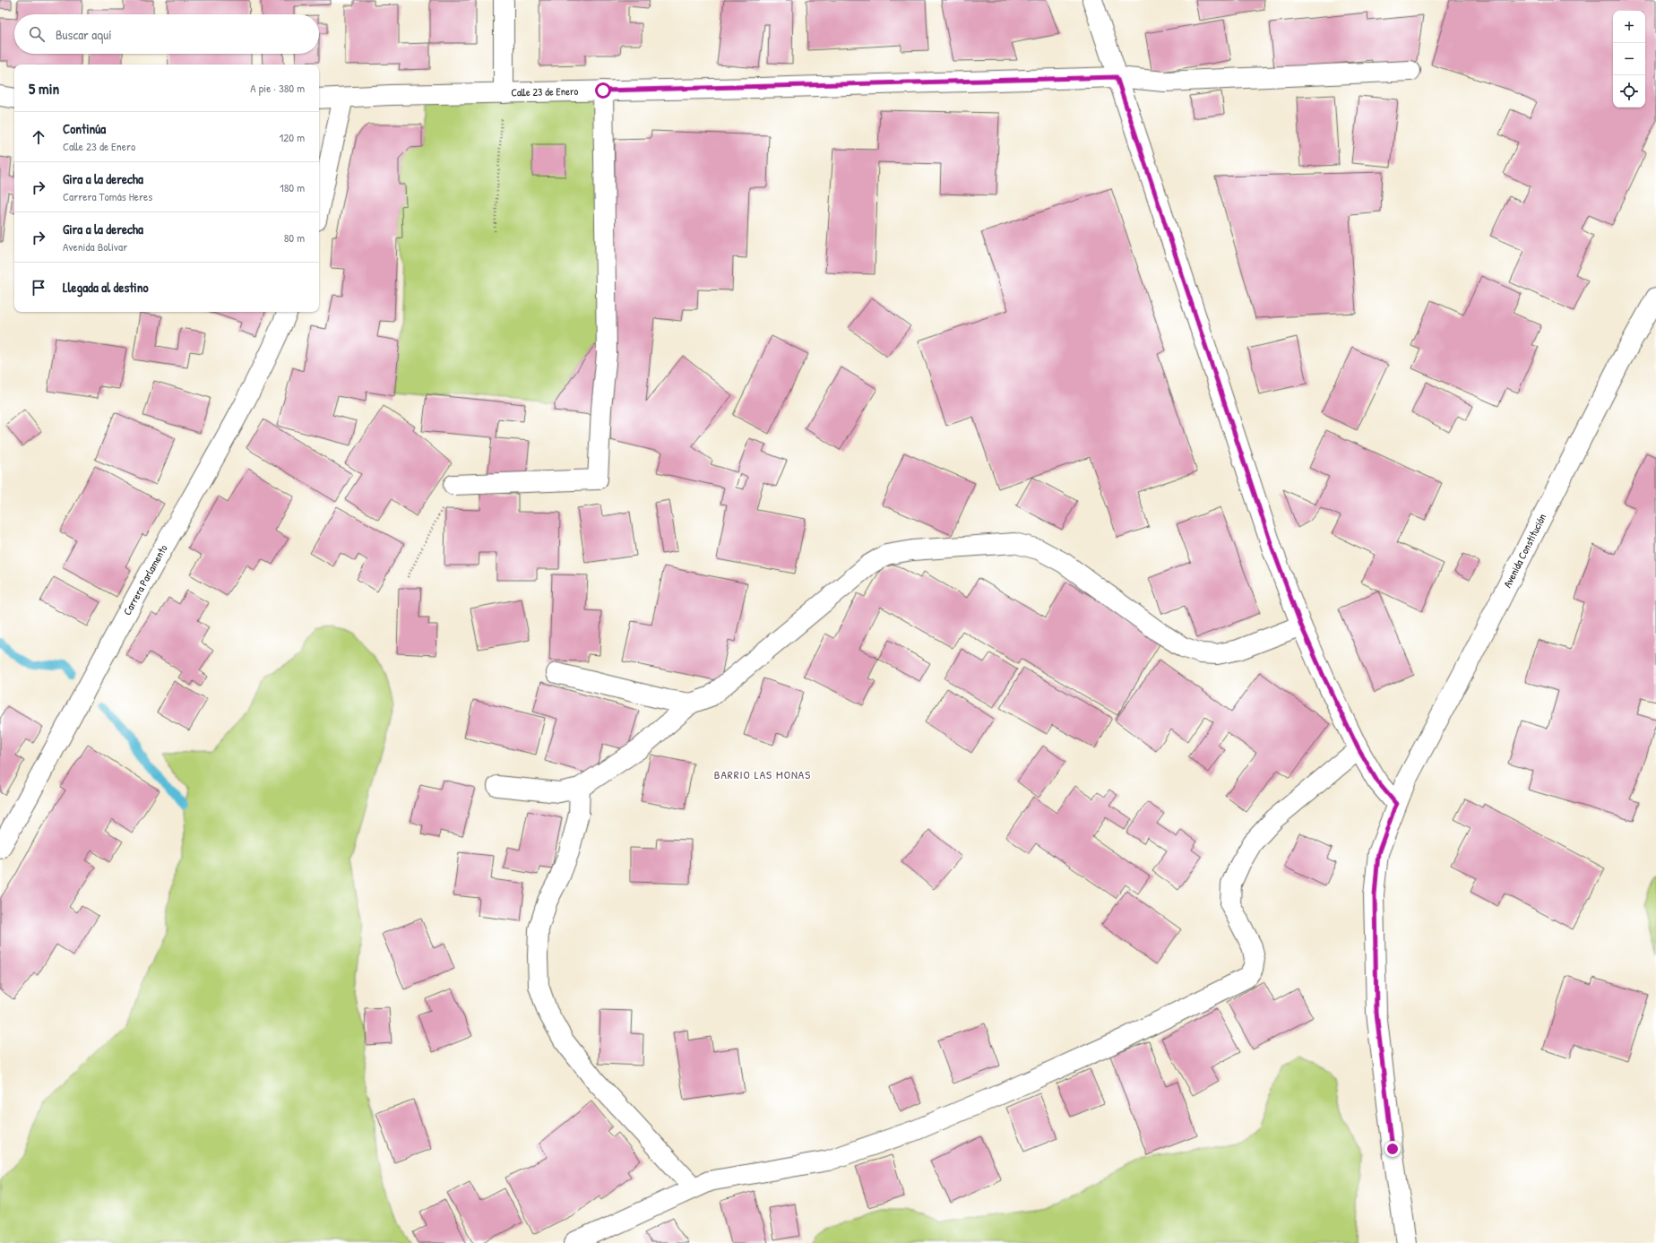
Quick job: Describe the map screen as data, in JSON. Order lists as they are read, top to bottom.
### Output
{
  "streets": {
    "street": ["Calle 23 de Enero", "Avenida Constitución", "Carrera Parlamento"]
  },
  "districts": ["BARRIO LAS MONAS"],
  "page": {
    "map_buttons": ["+", "−"],
    "search": "Buscar aquí",
    "heading": ["5 min", "A pie · 380 m"],
    "list": [
      ["Continúa", "Calle 23 de Enero", "120 m"],
      ["Gira a la derecha", "Carrera Tomás Heres", "180 m"],
      ["Gira a la derecha", "Avenida Bolívar", "80 m"],
      "Llegada al destino"
    ]
  }
}
